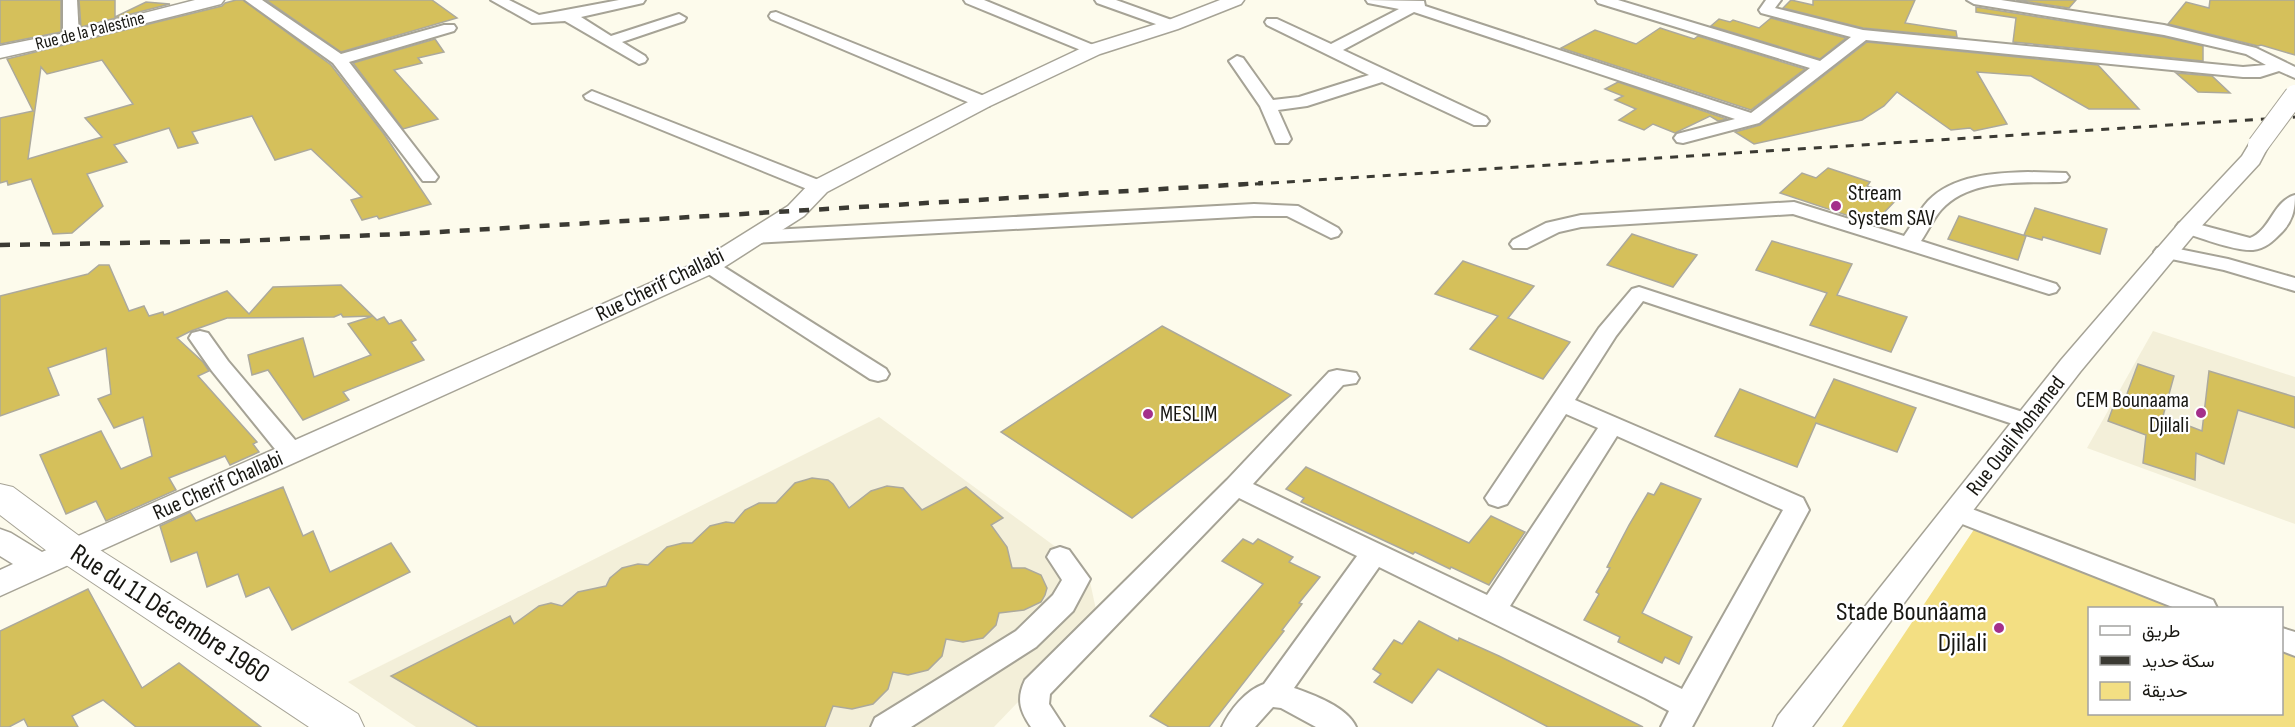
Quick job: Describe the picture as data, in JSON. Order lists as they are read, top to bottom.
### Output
{
  "streets": {
    "main road": ["Rue du 11 Décembre 1960"],
    "street": ["Rue de la Palestine", "Rue Cherif Challabi", "Rue Ouali Mohamed"]
  },
  "crossings": [
    ["Rue Cherif Challabi", "Rue du 11 Décembre 1960"]
  ],
  "places": [
    "Stream System SAV",
    "CEM Bounaama Djilali",
    "MESLIM",
    "Stade Bounâama Djilali"
  ],
  "legend": ["طريق", "سكة حديد", "حديقة"]
}
